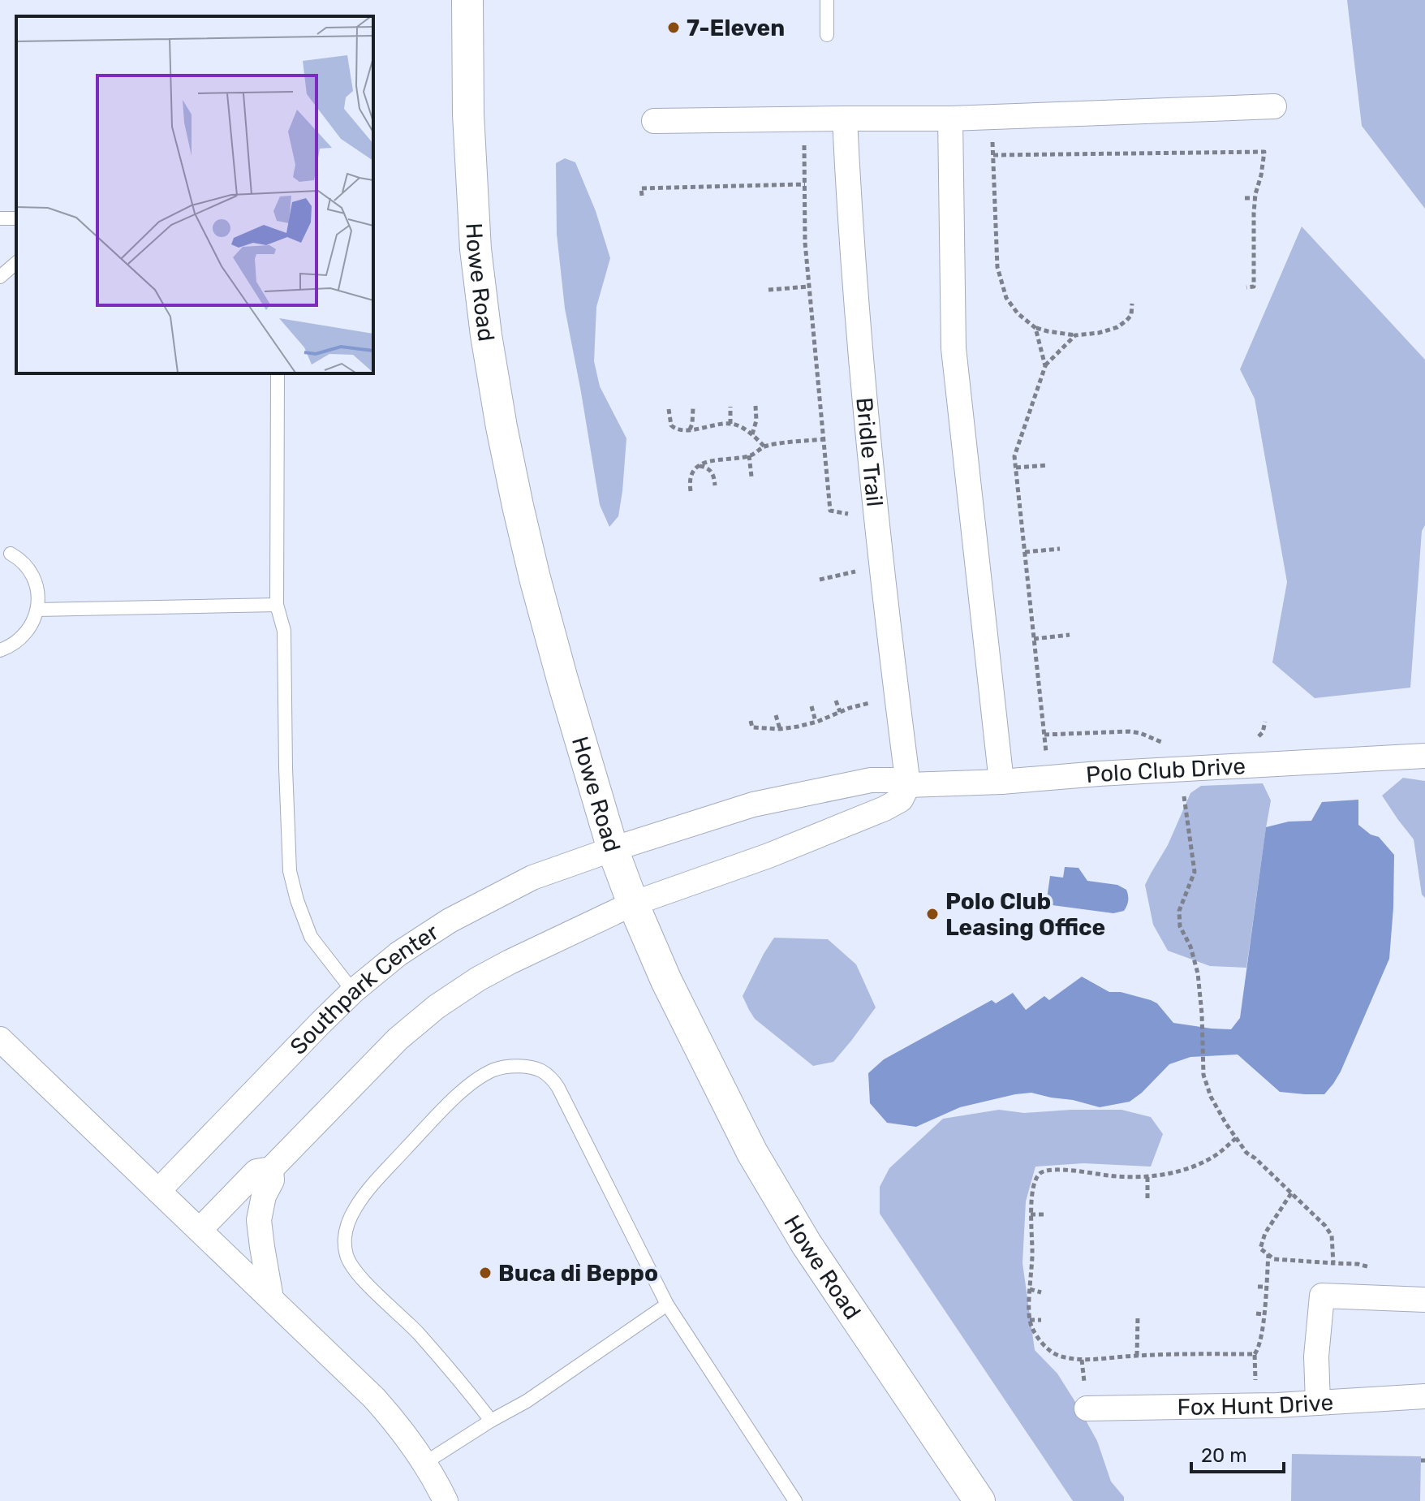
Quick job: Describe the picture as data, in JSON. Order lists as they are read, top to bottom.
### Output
{
  "streets": {
    "street": [
      "Howe Road",
      "Bridle Trail",
      "Polo Club Drive",
      "Southpark Center",
      "Fox Hunt Drive"
    ]
  },
  "crossings": [
    ["Howe Road", "Polo Club Drive"],
    ["Howe Road", "Southpark Center"],
    ["Bridle Trail", "Polo Club Drive"],
    ["Polo Club Drive", "Southpark Center"]
  ],
  "places": ["7-Eleven", "Polo Club Leasing Office", "Buca di Beppo"],
  "scale_bar": "20 m"
}
